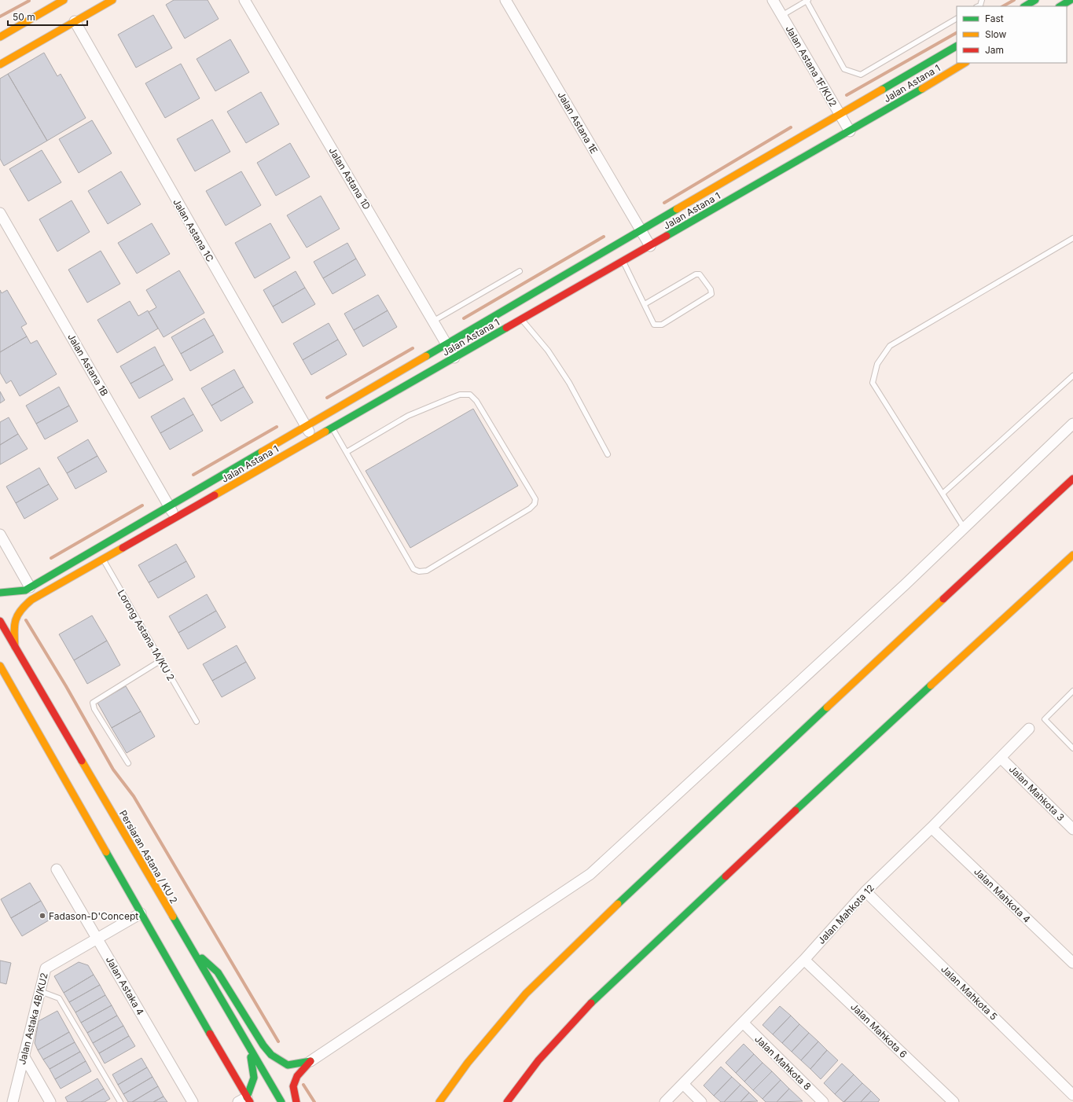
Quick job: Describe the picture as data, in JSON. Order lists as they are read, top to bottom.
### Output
{
  "streets": {
    "main road": ["Jalan Astana 1", "Persiaran Astana / KU 2"],
    "street": [
      "Jalan Astana 1F/KU2",
      "Jalan Astana 1E",
      "Jalan Astana 1D",
      "Jalan Astana 1C",
      "Jalan Astana 1B",
      "Jalan Mahkota 3",
      "Jalan Mahkota 4",
      "Jalan Mahkota 12",
      "Jalan Astaka 4",
      "Jalan Mahkota 5",
      "Jalan Astaka 4B/KU2",
      "Jalan Mahkota 6",
      "Jalan Mahkota 8"
    ],
    "lane": ["Lorong Astana 1A/KU 2"]
  },
  "crossings": [
    ["Jalan Astana 1F/KU2", "Jalan Astana 1"],
    ["Jalan Astana 1", "Jalan Astana 1E"],
    ["Jalan Astana 1", "Jalan Astana 1D"],
    ["Jalan Astana 1", "Jalan Astana 1C"],
    ["Jalan Astana 1", "Jalan Astana 1B"],
    ["Jalan Astana 1", "Lorong Astana 1A/KU 2"],
    ["Jalan Astana 1", "Persiaran Astana / KU 2"],
    ["Jalan Mahkota 3", "Jalan Mahkota 12"],
    ["Jalan Mahkota 4", "Jalan Mahkota 12"],
    ["Jalan Mahkota 12", "Jalan Mahkota 5"],
    ["Jalan Mahkota 12", "Jalan Mahkota 6"],
    ["Jalan Mahkota 12", "Jalan Mahkota 8"],
    ["Jalan Astaka 4", "Jalan Astaka 4B/KU2"]
  ],
  "places": ["Fadason-D'Concept"],
  "legend": ["Fast", "Slow", "Jam"],
  "scale_bar": "50 m"
}
